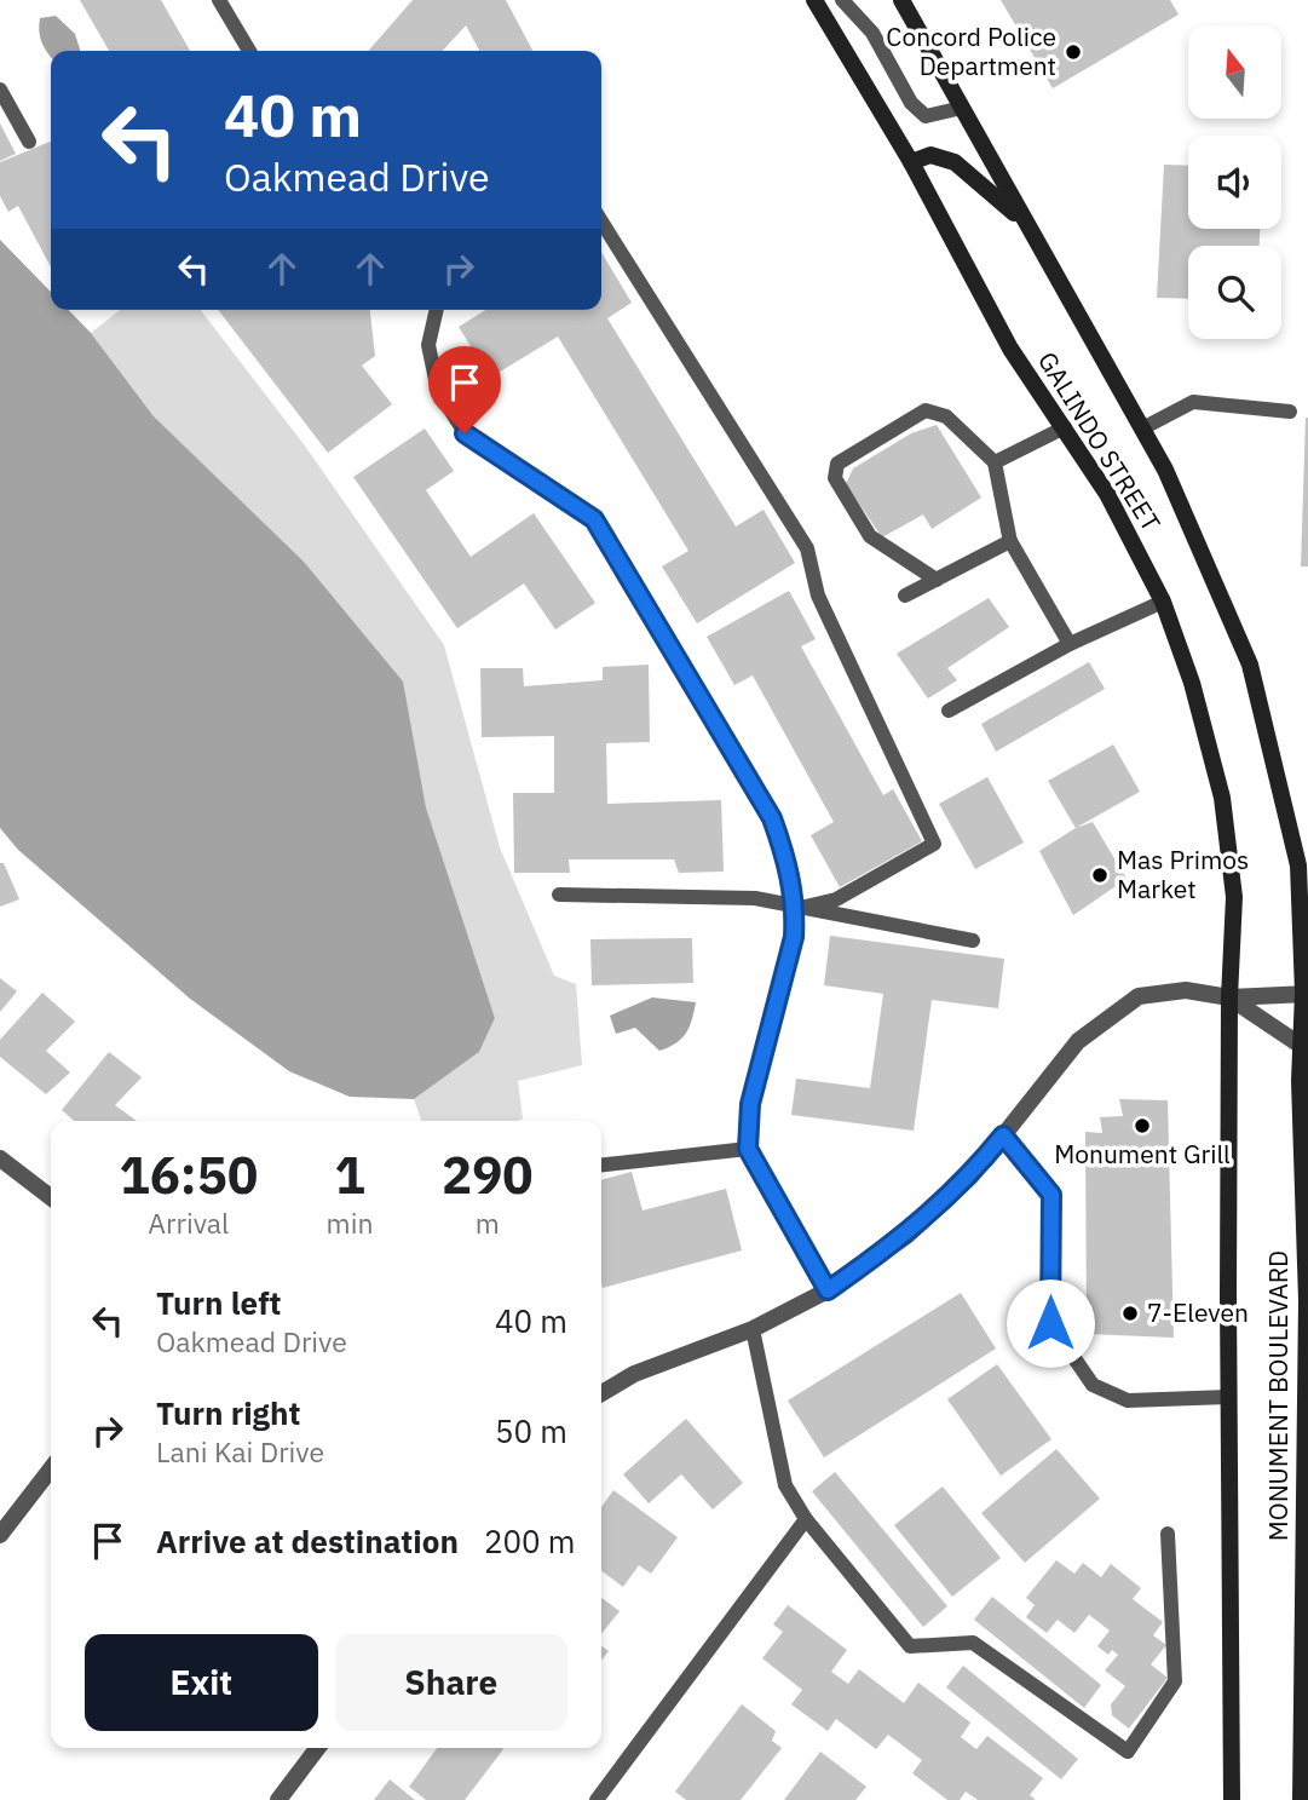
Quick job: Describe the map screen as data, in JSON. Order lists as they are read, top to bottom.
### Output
{
  "streets": {
    "main road": ["GALINDO STREET", "MONUMENT BOULEVARD"]
  },
  "crossings": [
    ["GALINDO STREET", "MONUMENT BOULEVARD"]
  ],
  "places": [
    "Concord Police Department",
    "Mas Primos Market",
    "Monument Grill",
    "7-Eleven"
  ],
  "north": "top",
  "page": {
    "turn": ["40 m", "Oakmead Drive"],
    "eta": [
      "16:50",
      "Arrival",
      "1",
      "min",
      "290",
      "m"
    ],
    "list": [
      {
        "name": "Turn left",
        "note": "Oakmead Drive",
        "value": "40 m"
      },
      {
        "name": "Turn right",
        "note": "Lani Kai Drive",
        "value": "50 m"
      },
      {
        "name": "Arrive at destination",
        "value": "200 m"
      }
    ],
    "buttons": ["Exit", "Share"]
  }
}
